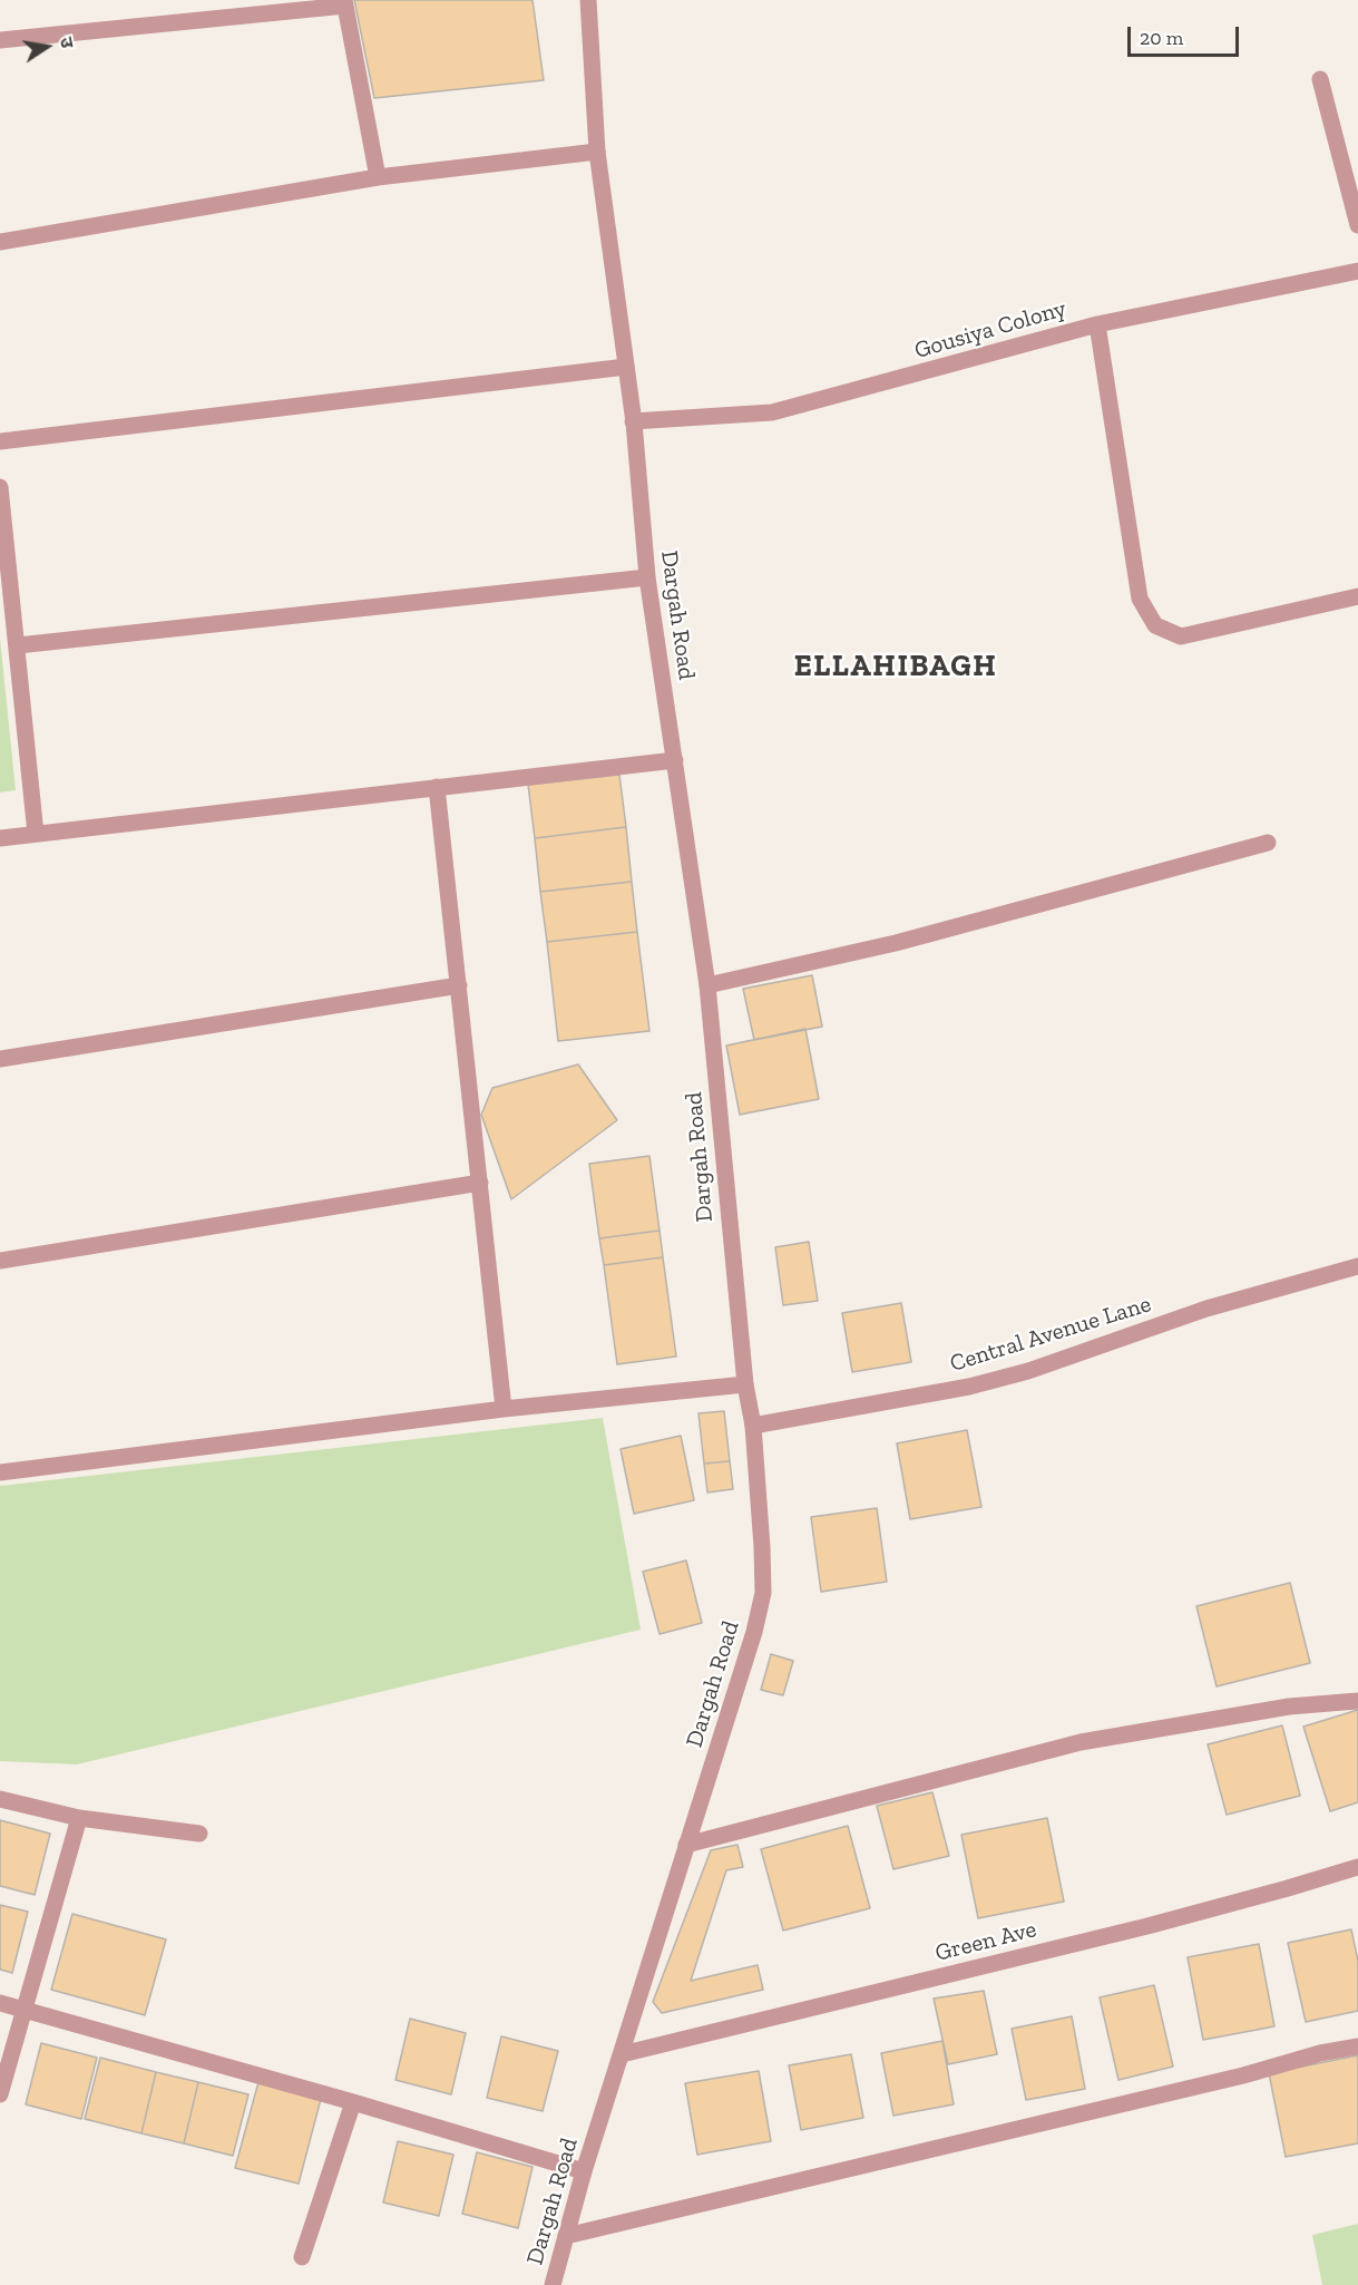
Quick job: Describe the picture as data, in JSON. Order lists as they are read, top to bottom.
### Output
{
  "streets": {
    "street": [
      "Gousiya Colony",
      "Dargah Road",
      "Central Avenue Lane",
      "Green Ave"
    ]
  },
  "crossings": [
    ["Gousiya Colony", "Dargah Road"],
    ["Dargah Road", "Central Avenue Lane"],
    ["Dargah Road", "Green Ave"]
  ],
  "districts": ["ELLAHIBAGH"],
  "scale_bar": "20 m",
  "north": "right"
}
